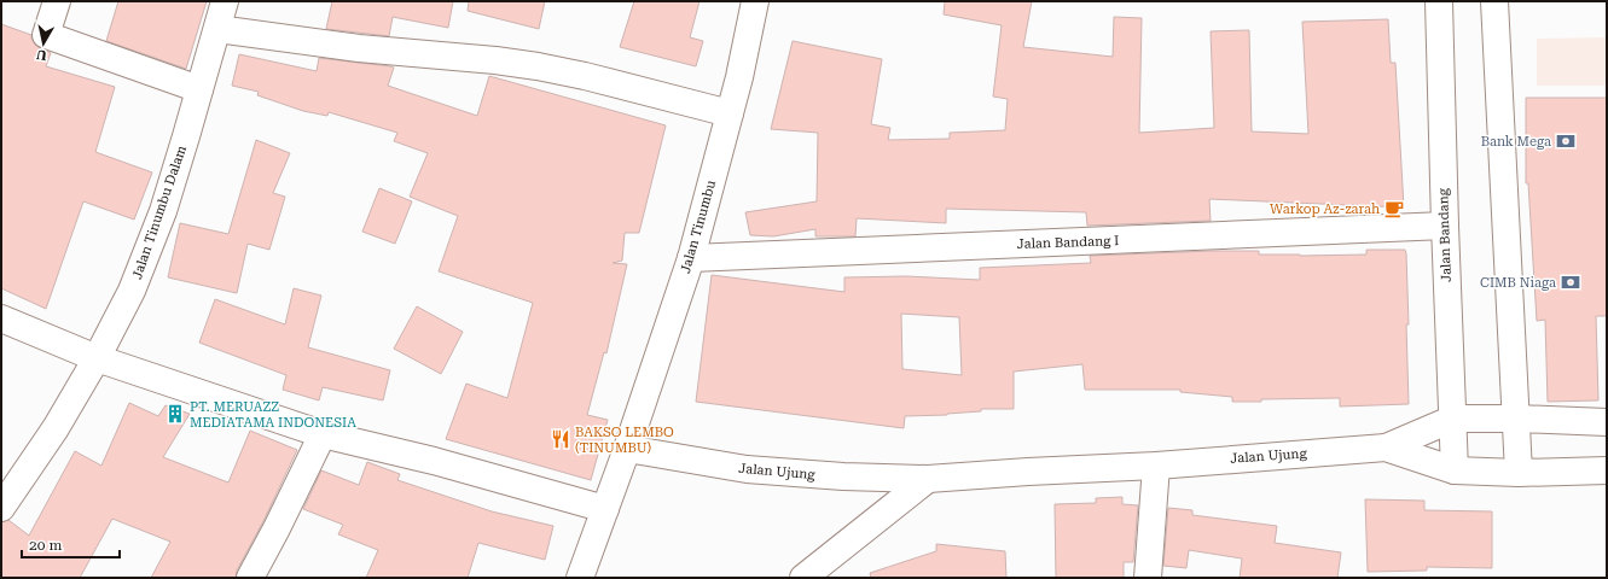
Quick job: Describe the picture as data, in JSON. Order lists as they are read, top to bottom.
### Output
{
  "streets": {
    "street": [
      "Jalan Tinumbu Dalam",
      "Jalan Tinumbu",
      "Jalan Bandang",
      "Jalan Bandang I",
      "Jalan Ujung"
    ]
  },
  "crossings": [
    ["Jalan Tinumbu", "Jalan Bandang I"],
    ["Jalan Tinumbu", "Jalan Ujung"],
    ["Jalan Bandang", "Jalan Bandang I"],
    ["Jalan Bandang", "Jalan Ujung"]
  ],
  "places": {
    "bank": ["Bank Mega", "CIMB Niaga"],
    "cafe": ["Warkop Az-zarah"],
    "building": ["PT. MERUAZZ MEDIATAMA INDONESIA"],
    "restaurant": ["BAKSO LEMBO (TINUMBU)"]
  },
  "scale_bar": "20 m",
  "north": "bottom"
}
